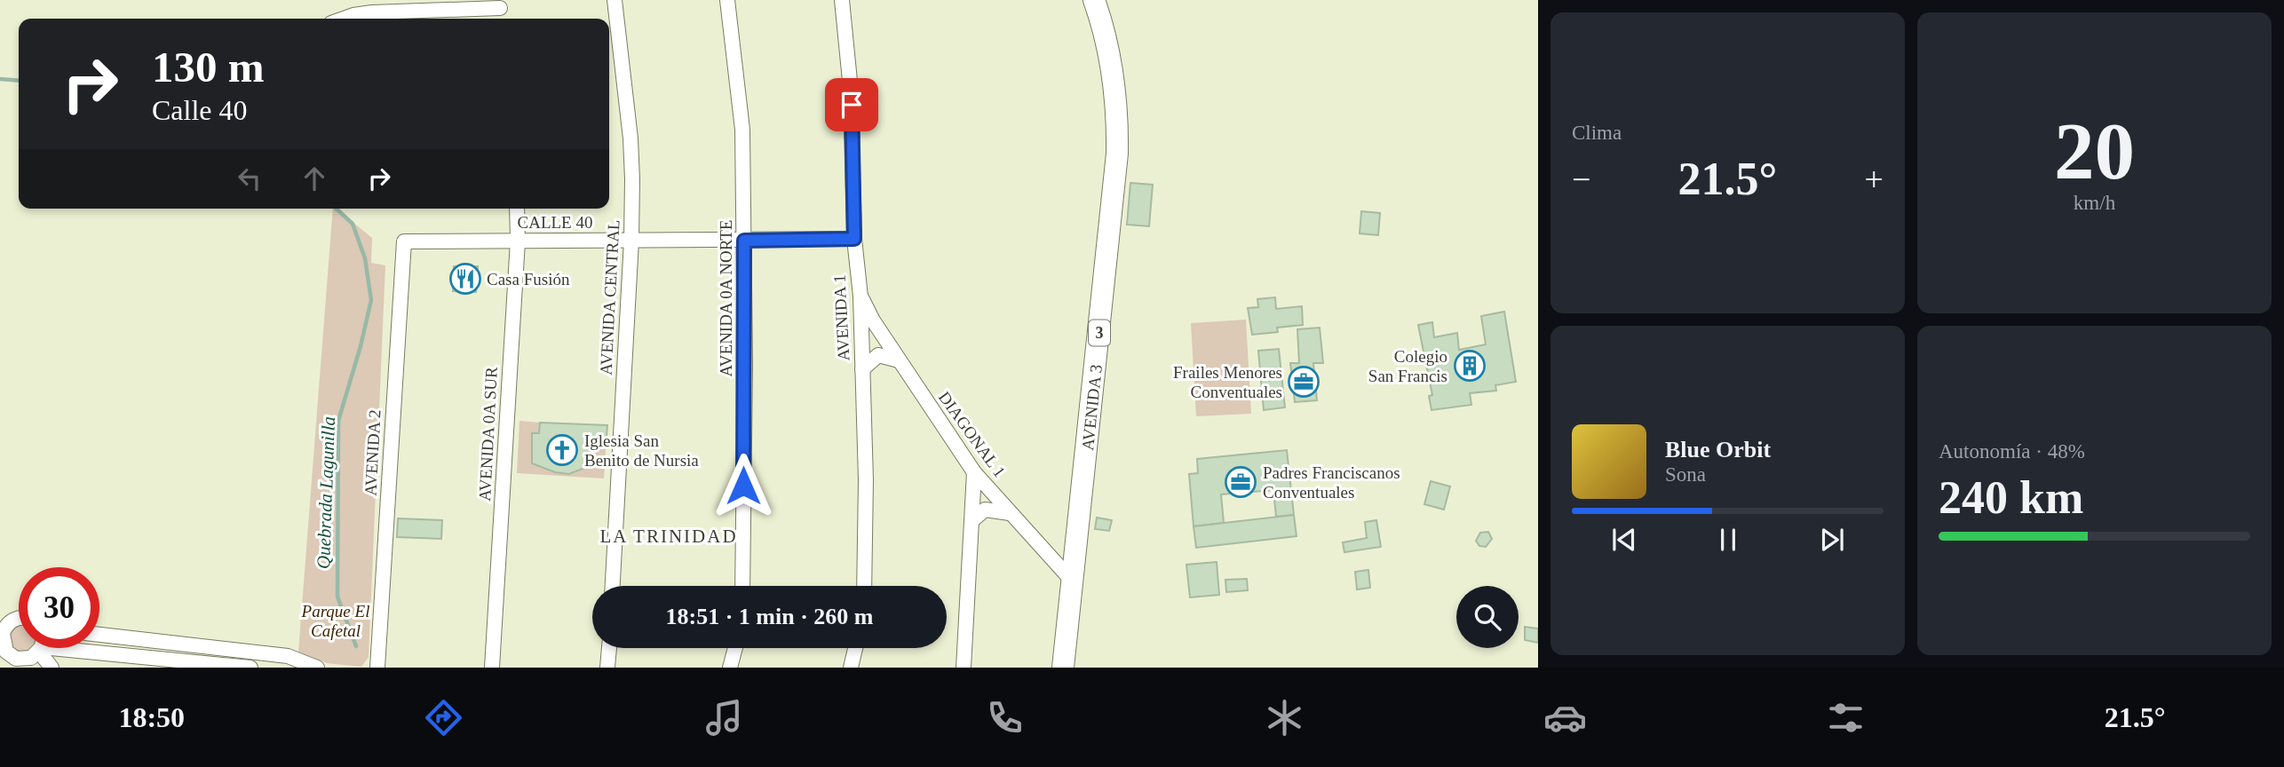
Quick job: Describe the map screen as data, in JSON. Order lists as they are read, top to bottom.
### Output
{
  "streets": {
    "main road": ["3", "AVENIDA 3"],
    "street": [
      "CALLE 40",
      "AVENIDA CENTRAL",
      "AVENIDA 0A NORTE",
      "AVENIDA 1",
      "AVENIDA 0A SUR",
      "DIAGONAL 1",
      "AVENIDA 2"
    ]
  },
  "crossings": [
    ["CALLE 40", "AVENIDA CENTRAL"],
    ["CALLE 40", "AVENIDA 0A NORTE"],
    ["CALLE 40", "AVENIDA 1"],
    ["CALLE 40", "AVENIDA 0A SUR"],
    ["CALLE 40", "AVENIDA 2"],
    ["AVENIDA 1", "DIAGONAL 1"],
    ["AVENIDA 3", "DIAGONAL 1"]
  ],
  "districts": ["LA TRINIDAD"],
  "water": ["Quebrada Lagunilla"],
  "parks": ["Parque El Cafetal"],
  "places": {
    "restaurant": ["Casa Fusión"],
    "building": ["Colegio San Francis"],
    "office": ["Frailes Menores Conventuales", "Padres Franciscanos Conventuales"],
    "church": ["Iglesia San Benito de Nursia"]
  },
  "page": {
    "tile": [
      "Clima",
      ["20", "km/h"],
      ["Autonomía · 48%", "240 km"]
    ],
    "turn": ["130 m", "Calle 40"],
    "heat": ["−", "21.5°", "+"],
    "song": ["Blue Orbit", "Sona"],
    "limit": "30",
    "trip": "18:51 · 1 min · 260 m",
    "tabs": ["18:50", "21.5°"]
  }
}
